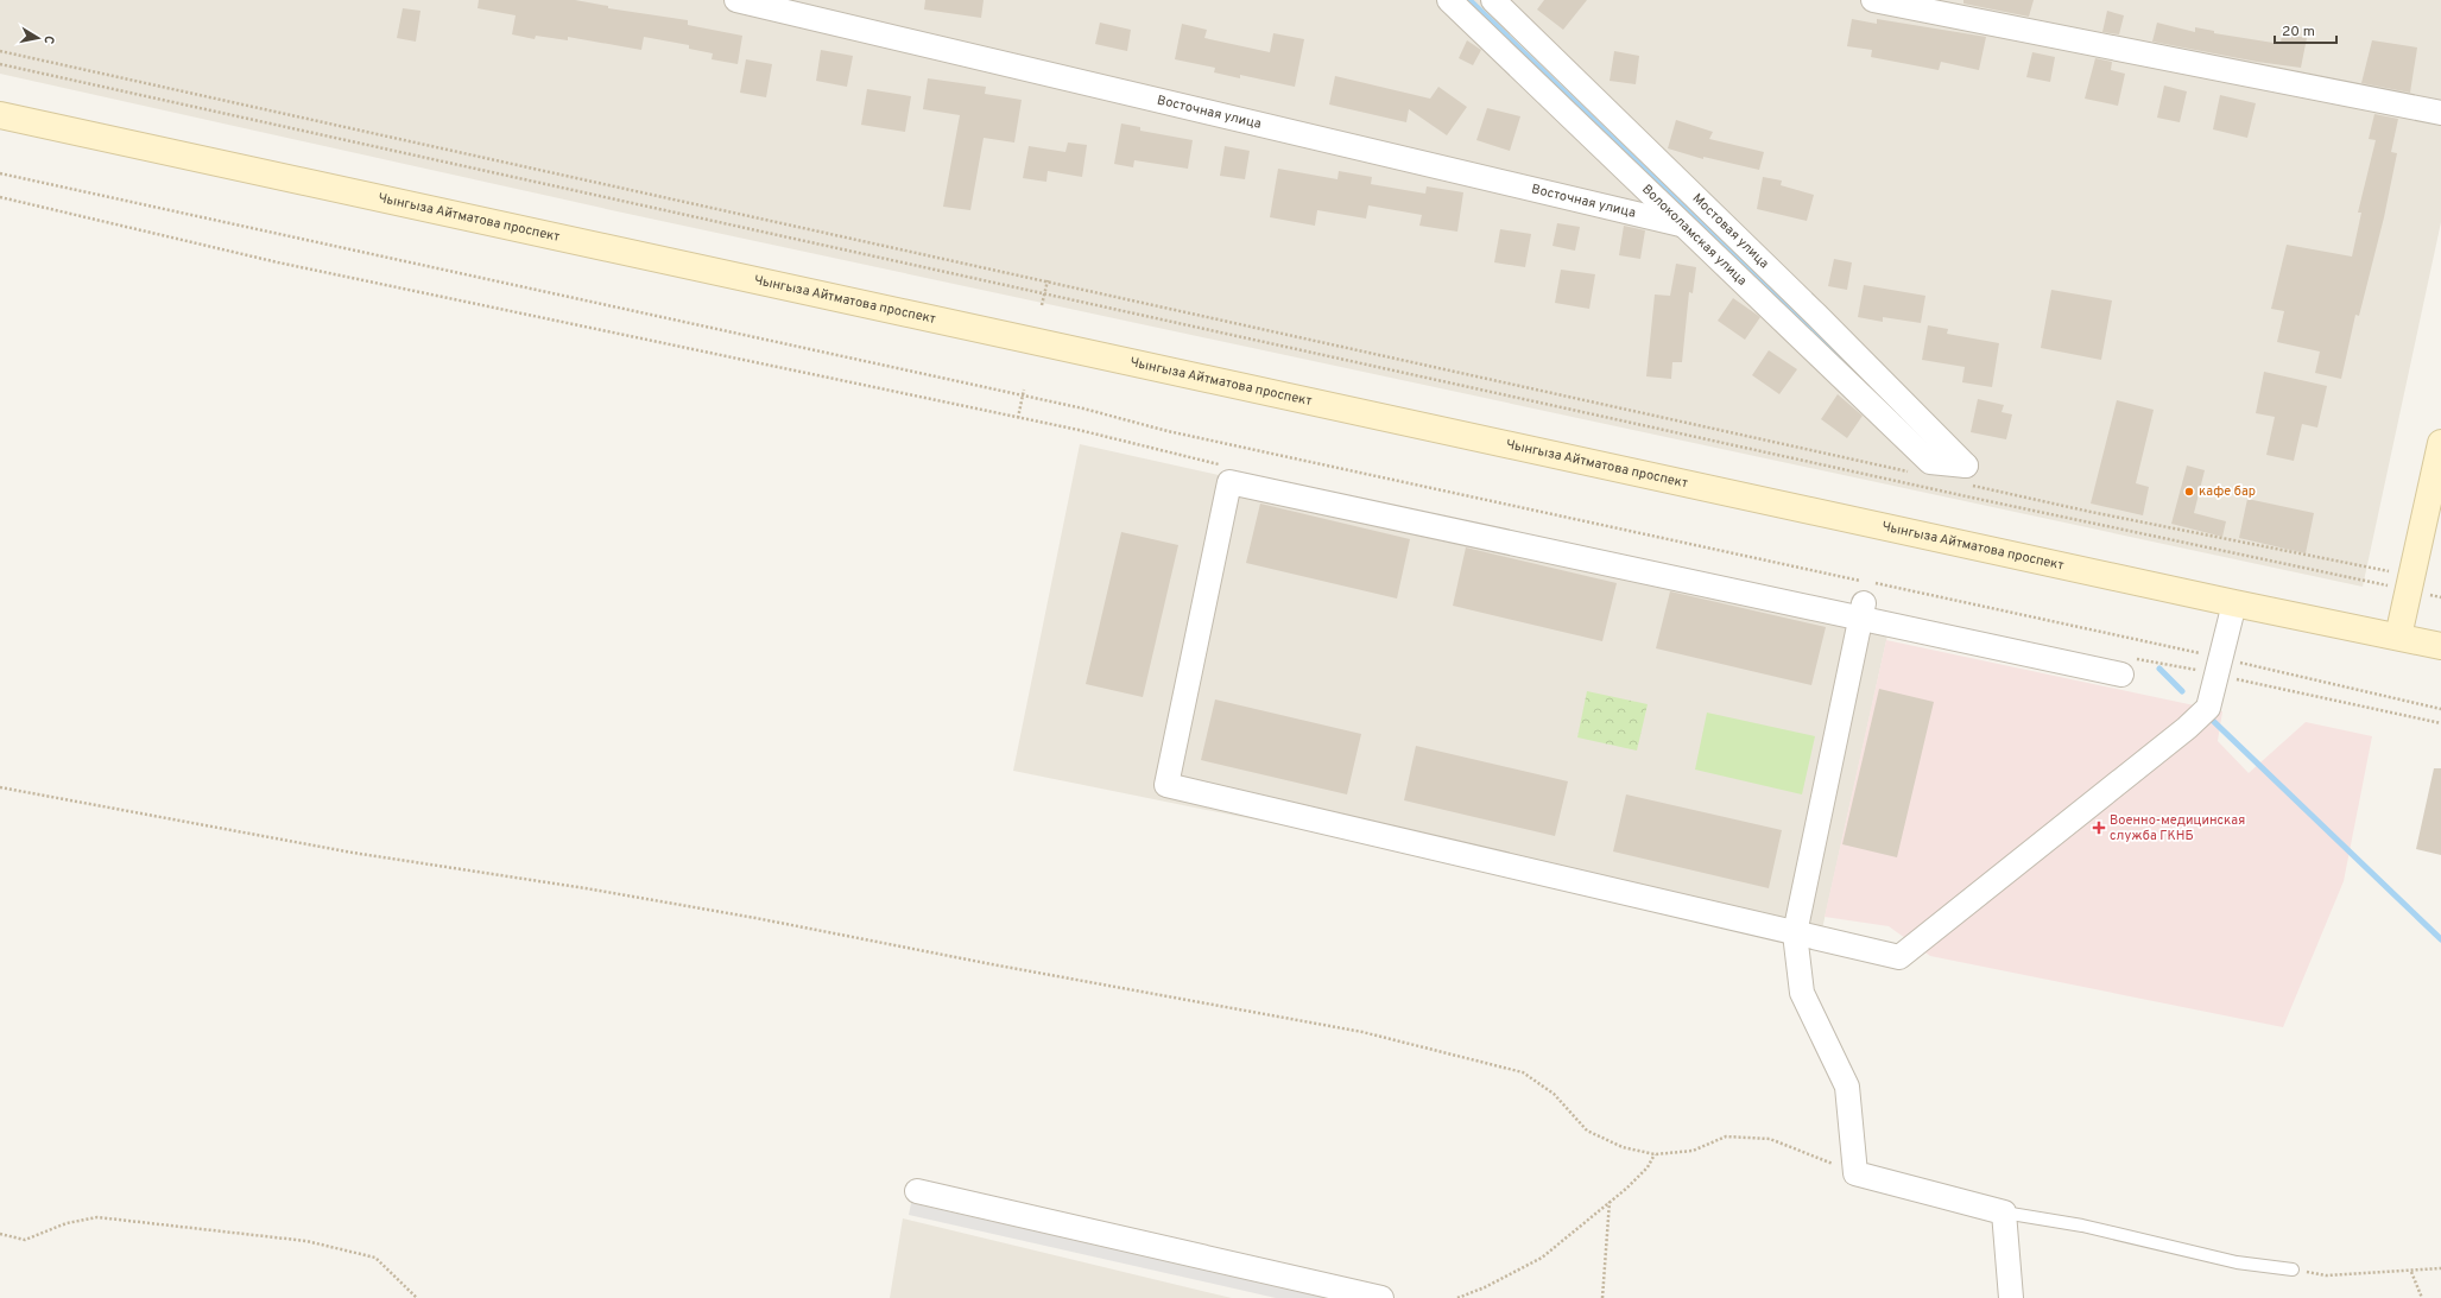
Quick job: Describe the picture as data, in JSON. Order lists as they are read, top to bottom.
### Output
{
  "streets": {
    "main road": ["Чынгыза Айтматова проспект"],
    "street": ["Восточная улица", "Мостовая улица", "Волоколамская улица"]
  },
  "crossings": [
    ["Восточная улица", "Волоколамская улица"],
    ["Мостовая улица", "Волоколамская улица"]
  ],
  "places": {
    "other": ["кафе бар"],
    "health": ["Военно-медицинская служба ГКНБ"]
  },
  "scale_bar": "20 m",
  "north": "right"
}
